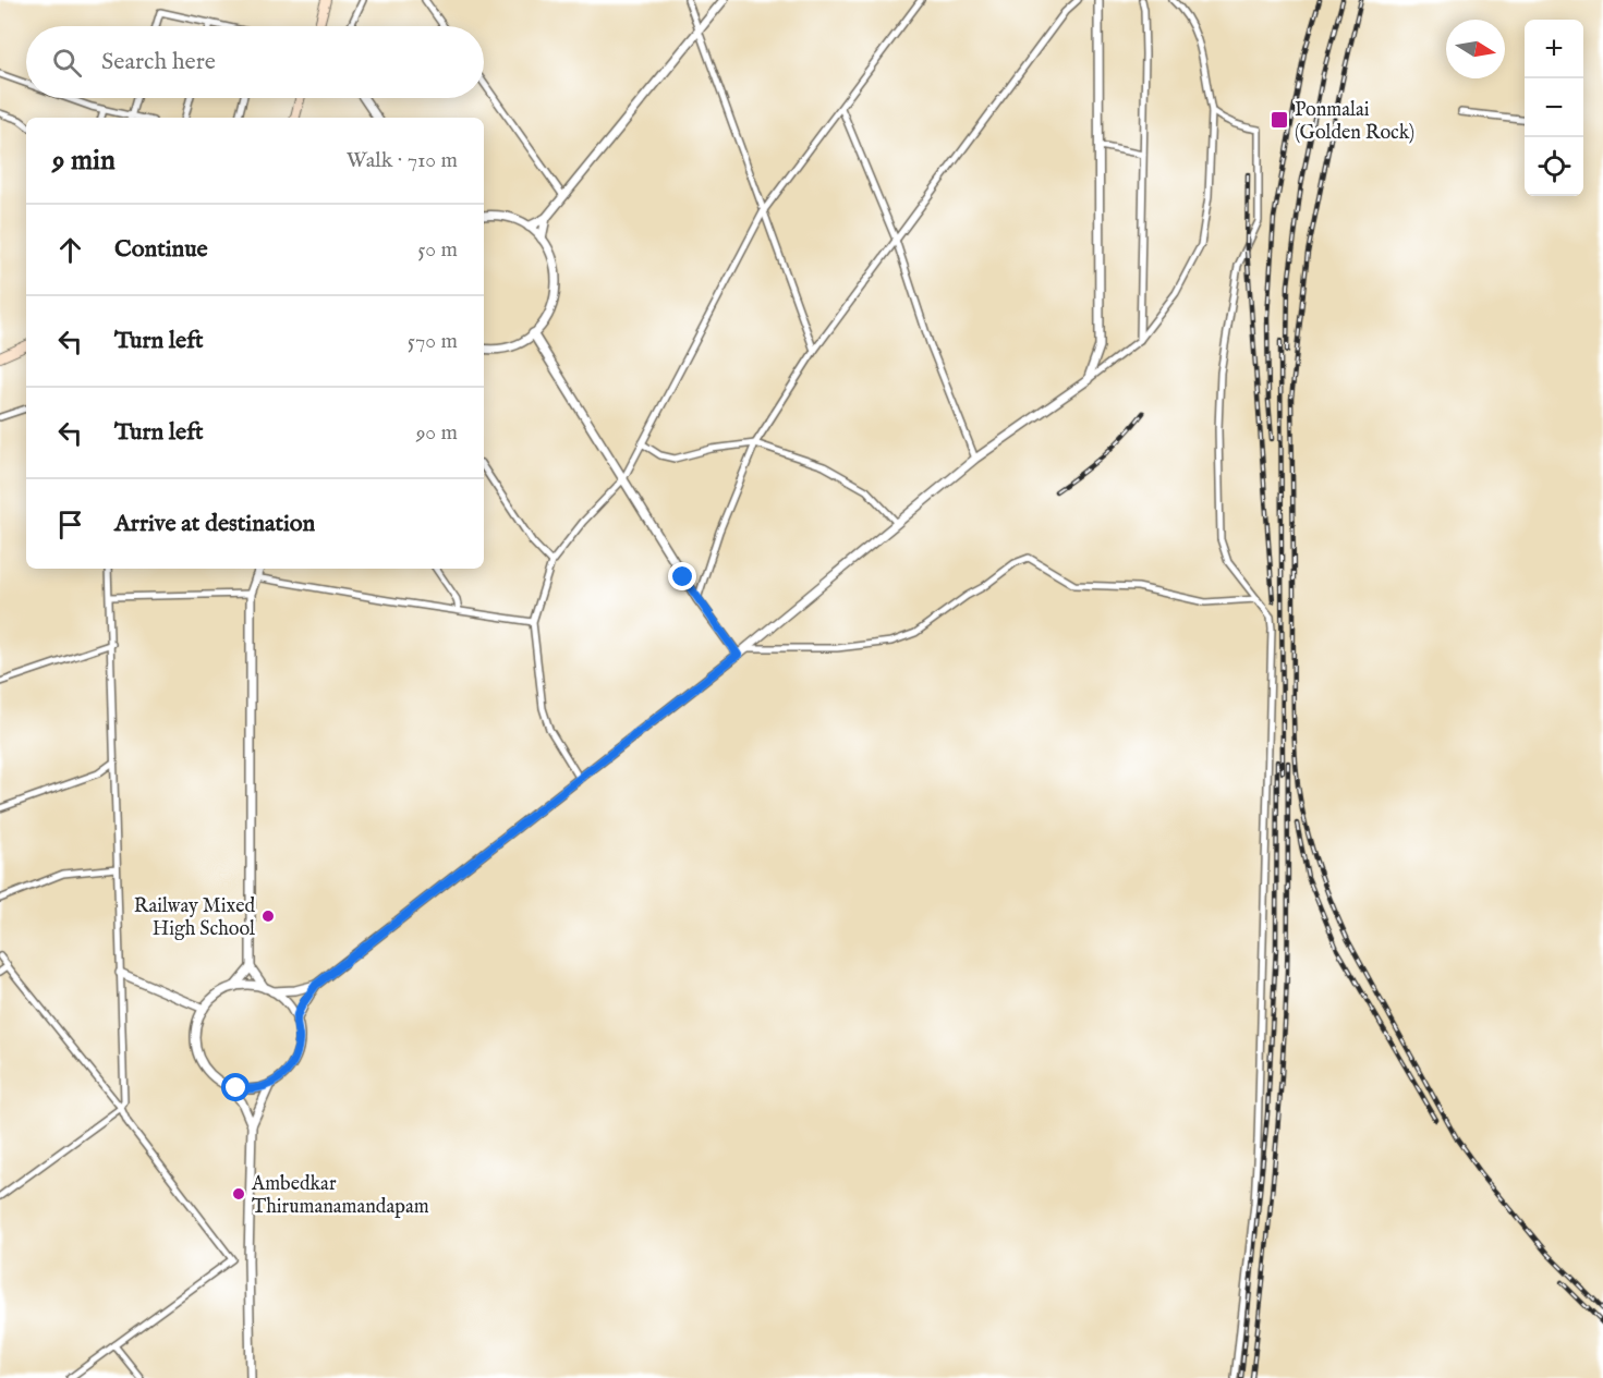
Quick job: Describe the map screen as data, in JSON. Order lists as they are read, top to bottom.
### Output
{
  "places": {
    "transit": ["Ponmalai (Golden Rock)"],
    "other": ["Railway Mixed High School", "Ambedkar Thirumanamandapam"]
  },
  "north": "right",
  "page": {
    "map_buttons": ["+", "−"],
    "search": "Search here",
    "heading": ["9 min", "Walk · 710 m"],
    "list": [
      ["Continue", "50 m"],
      ["Turn left", "570 m"],
      ["Turn left", "90 m"],
      "Arrive at destination"
    ]
  }
}
